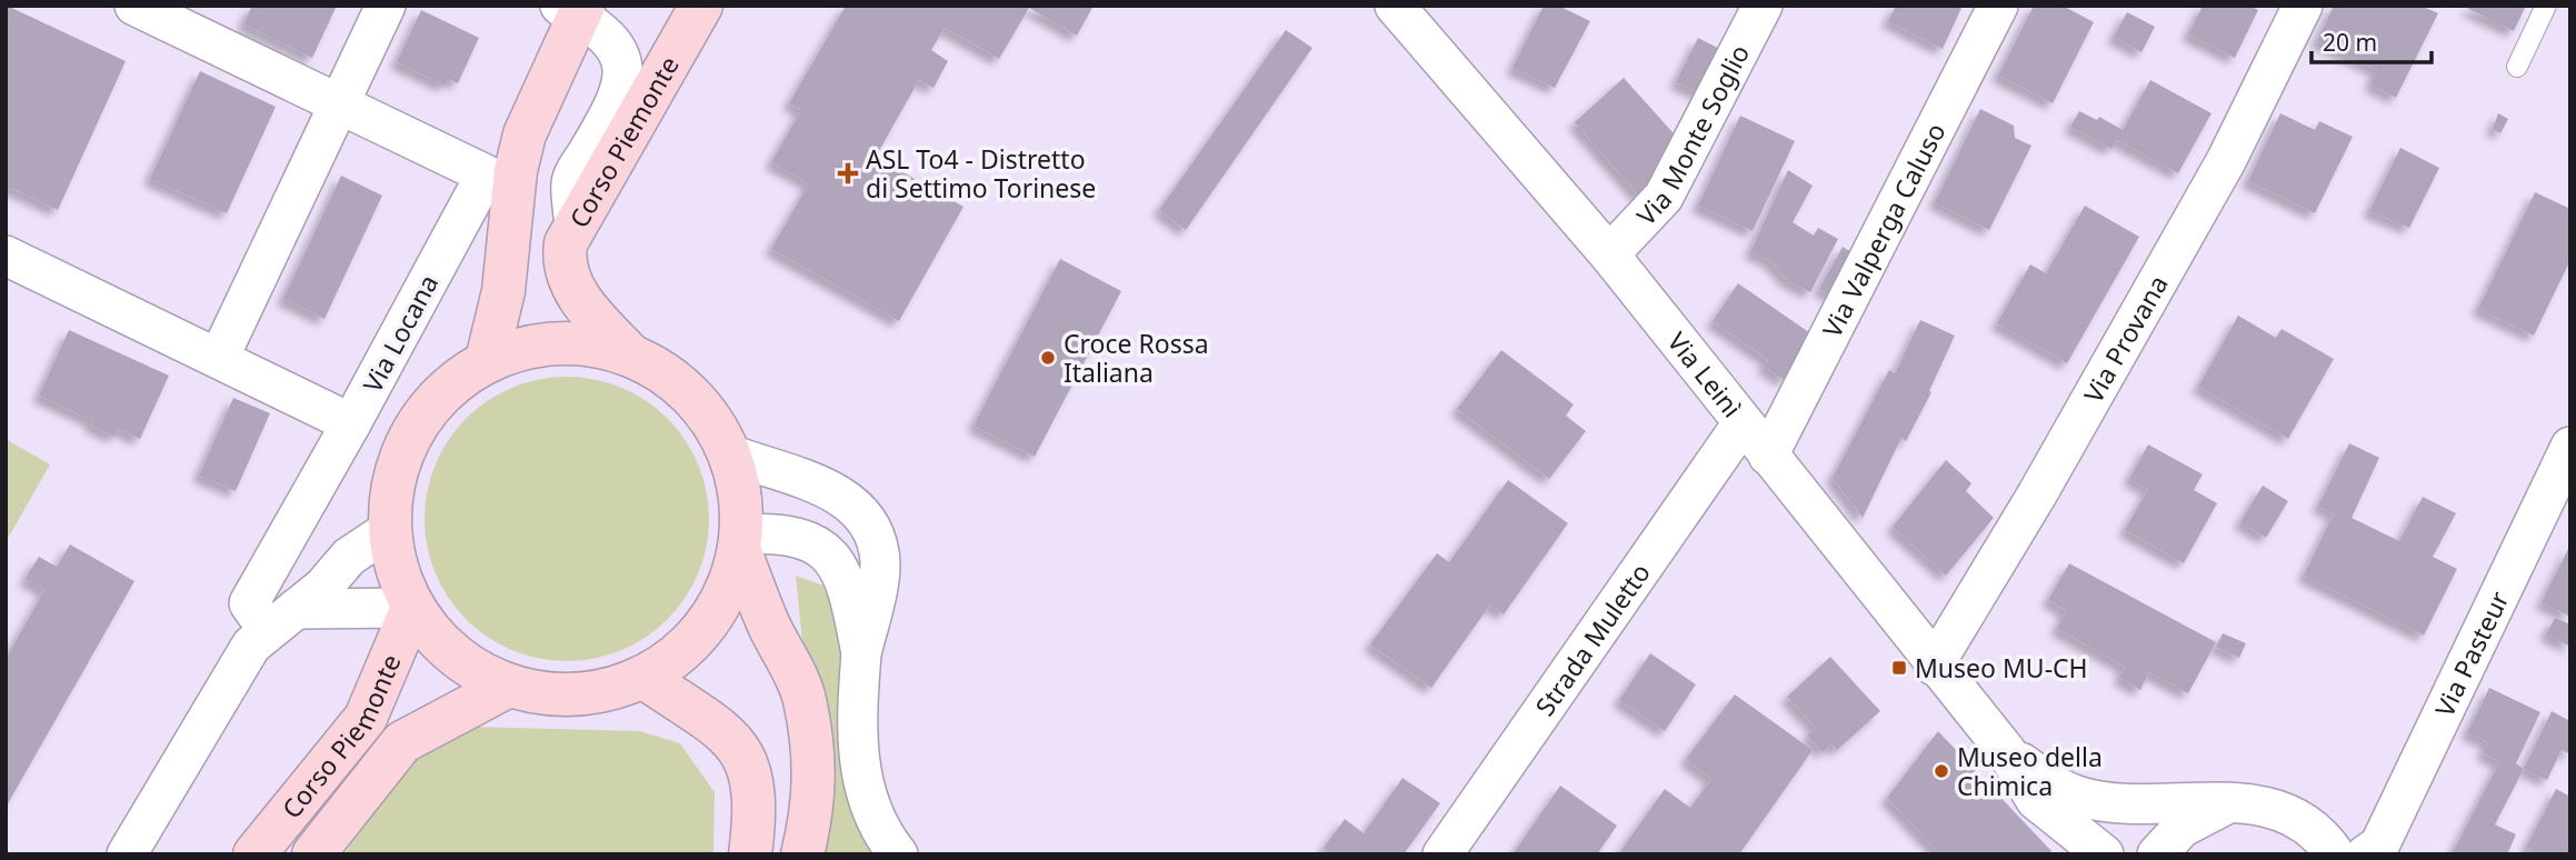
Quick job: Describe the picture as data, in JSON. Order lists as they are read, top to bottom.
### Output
{
  "streets": {
    "main road": ["Corso Piemonte"],
    "street": [
      "Via Monte Soglio",
      "Via Valperga Caluso",
      "Via Locana",
      "Via Provana",
      "Via Leinì",
      "Strada Muletto",
      "Via Pasteur"
    ]
  },
  "crossings": [
    ["Via Monte Soglio", "Via Leinì"],
    ["Via Valperga Caluso", "Via Leinì"],
    ["Via Provana", "Via Leinì"],
    ["Via Leinì", "Strada Muletto"]
  ],
  "places": {
    "health": ["ASL To4 - Distretto di Settimo Torinese"],
    "other": ["Croce Rossa Italiana", "Museo della Chimica"],
    "transit": ["Museo MU-CH"]
  },
  "scale_bar": "20 m"
}
